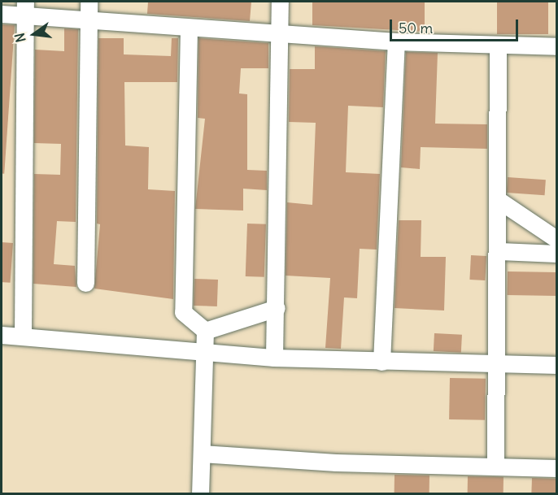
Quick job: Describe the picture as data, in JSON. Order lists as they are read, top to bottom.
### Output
{
  "scale_bar": "50 m",
  "north": "left"
}
